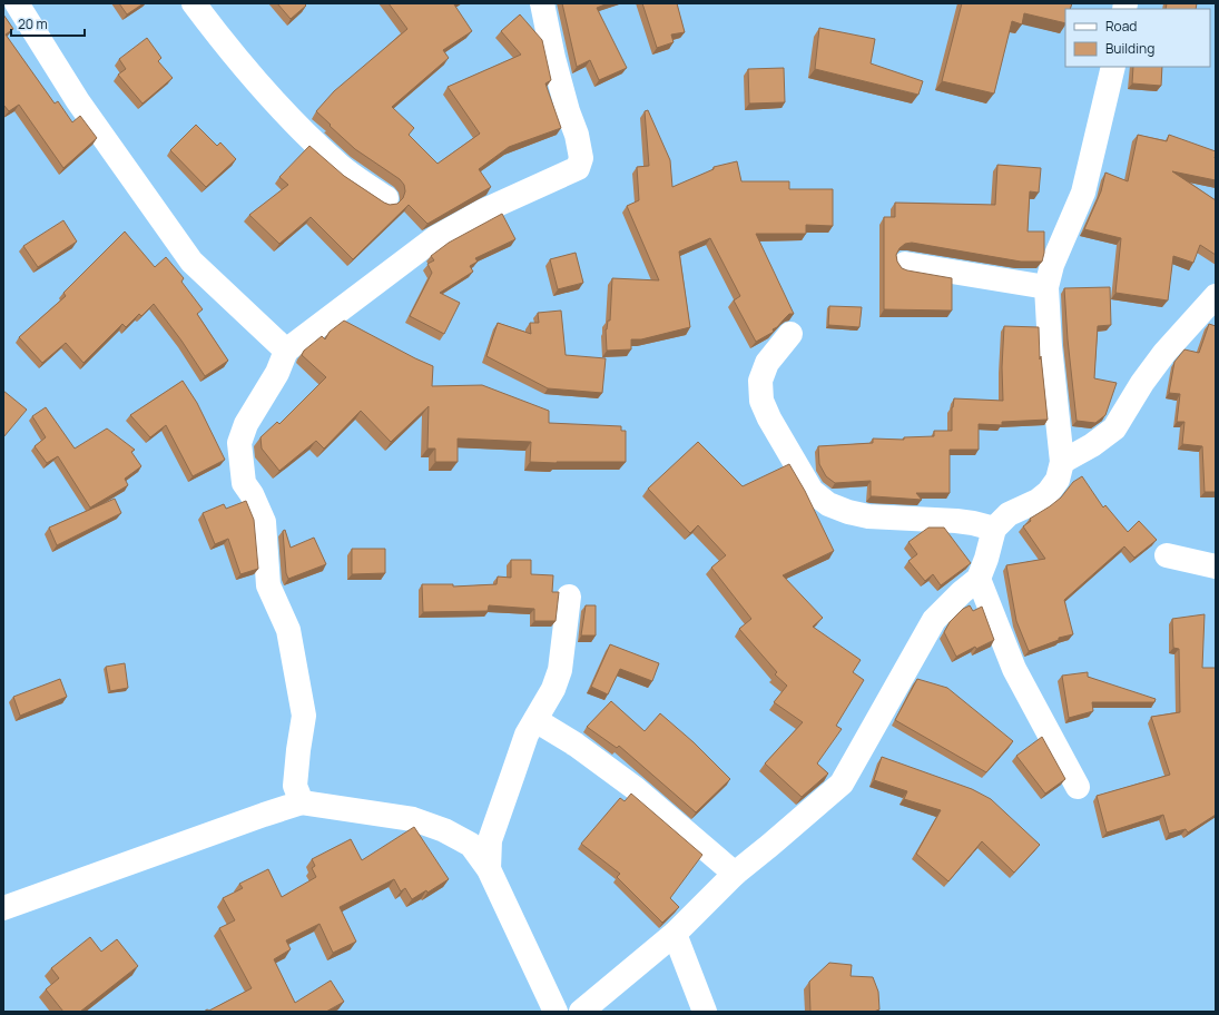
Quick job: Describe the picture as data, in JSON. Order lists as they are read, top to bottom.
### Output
{
  "legend": ["Road", "Building"],
  "scale_bar": "20 m"
}
